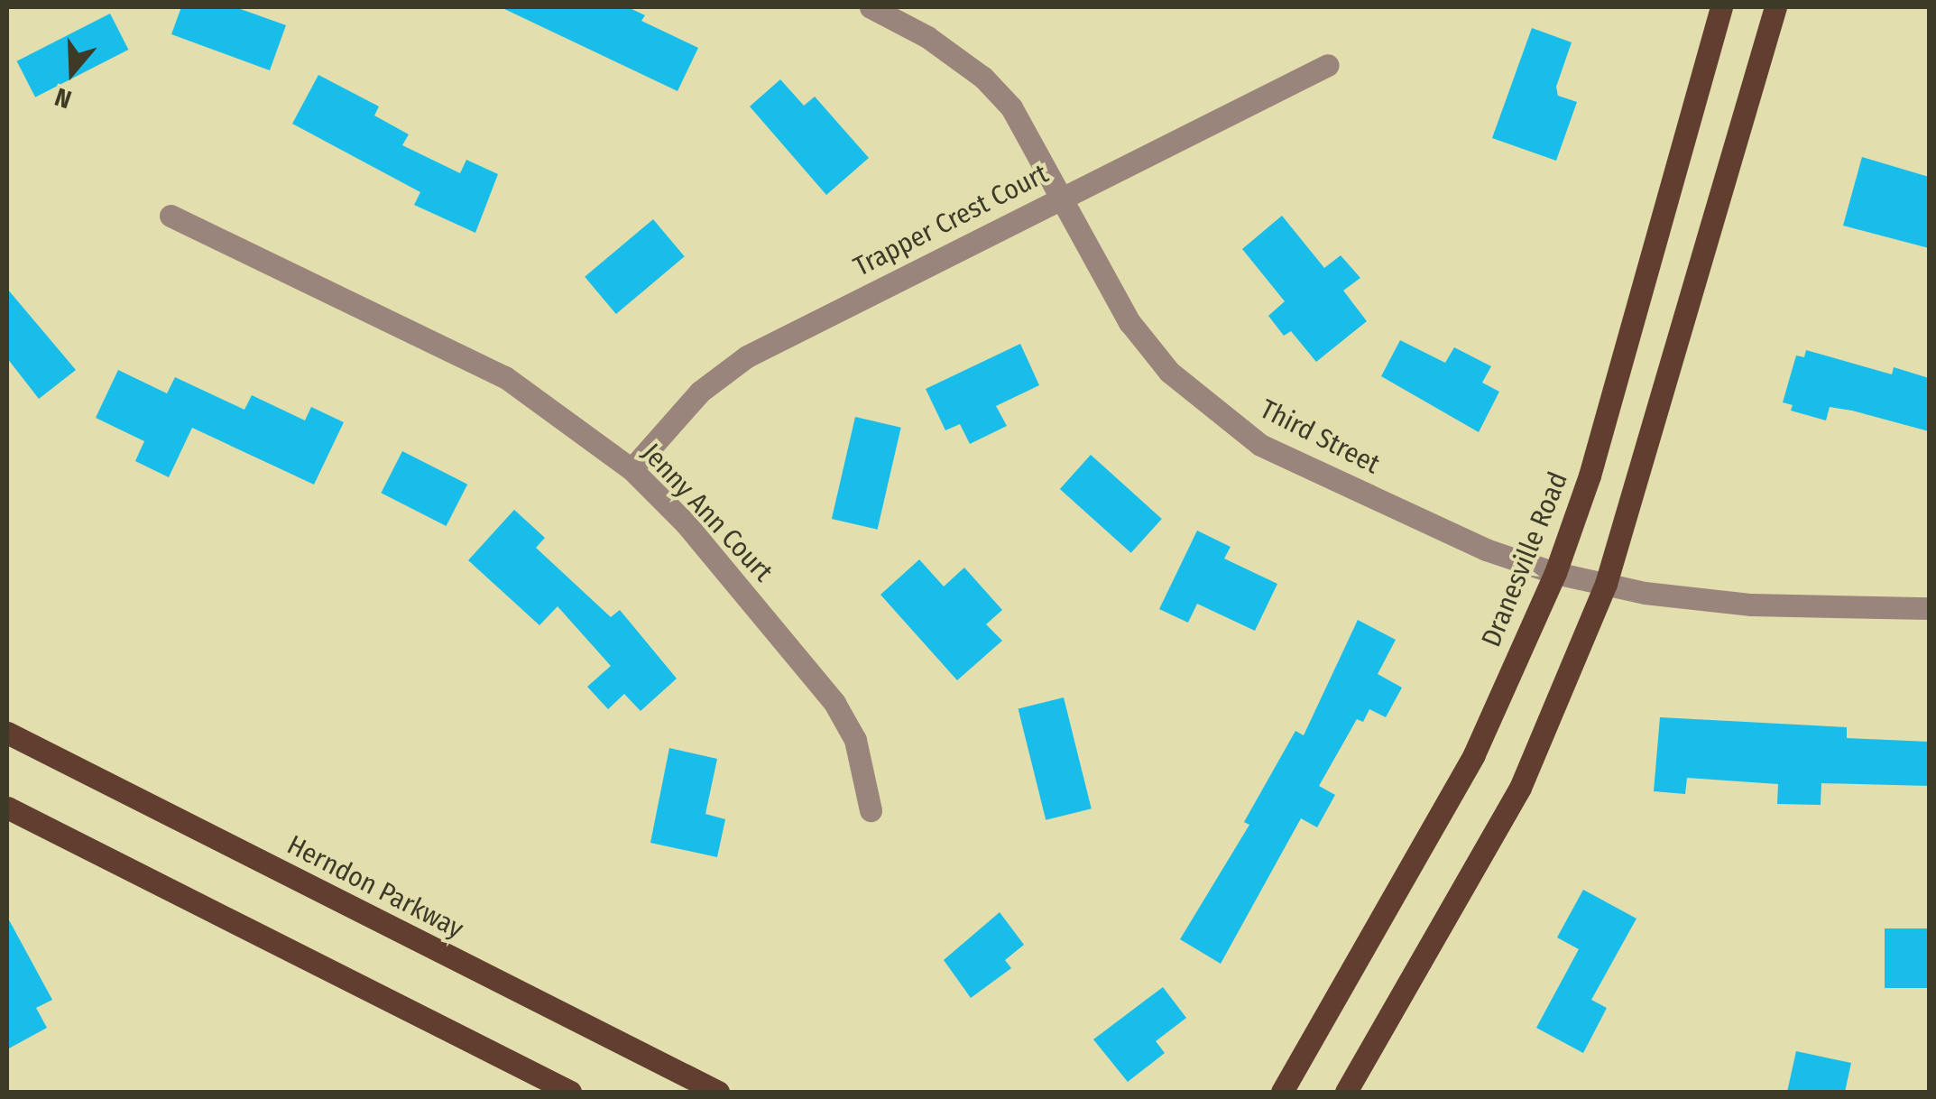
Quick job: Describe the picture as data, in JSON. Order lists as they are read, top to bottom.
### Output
{
  "streets": {
    "main road": ["Dranesville Road", "Herndon Parkway"],
    "street": ["Trapper Crest Court", "Third Street", "Jenny Ann Court"]
  },
  "crossings": [
    ["Trapper Crest Court", "Third Street"],
    ["Trapper Crest Court", "Jenny Ann Court"],
    ["Third Street", "Dranesville Road"]
  ],
  "north": "bottom"
}
